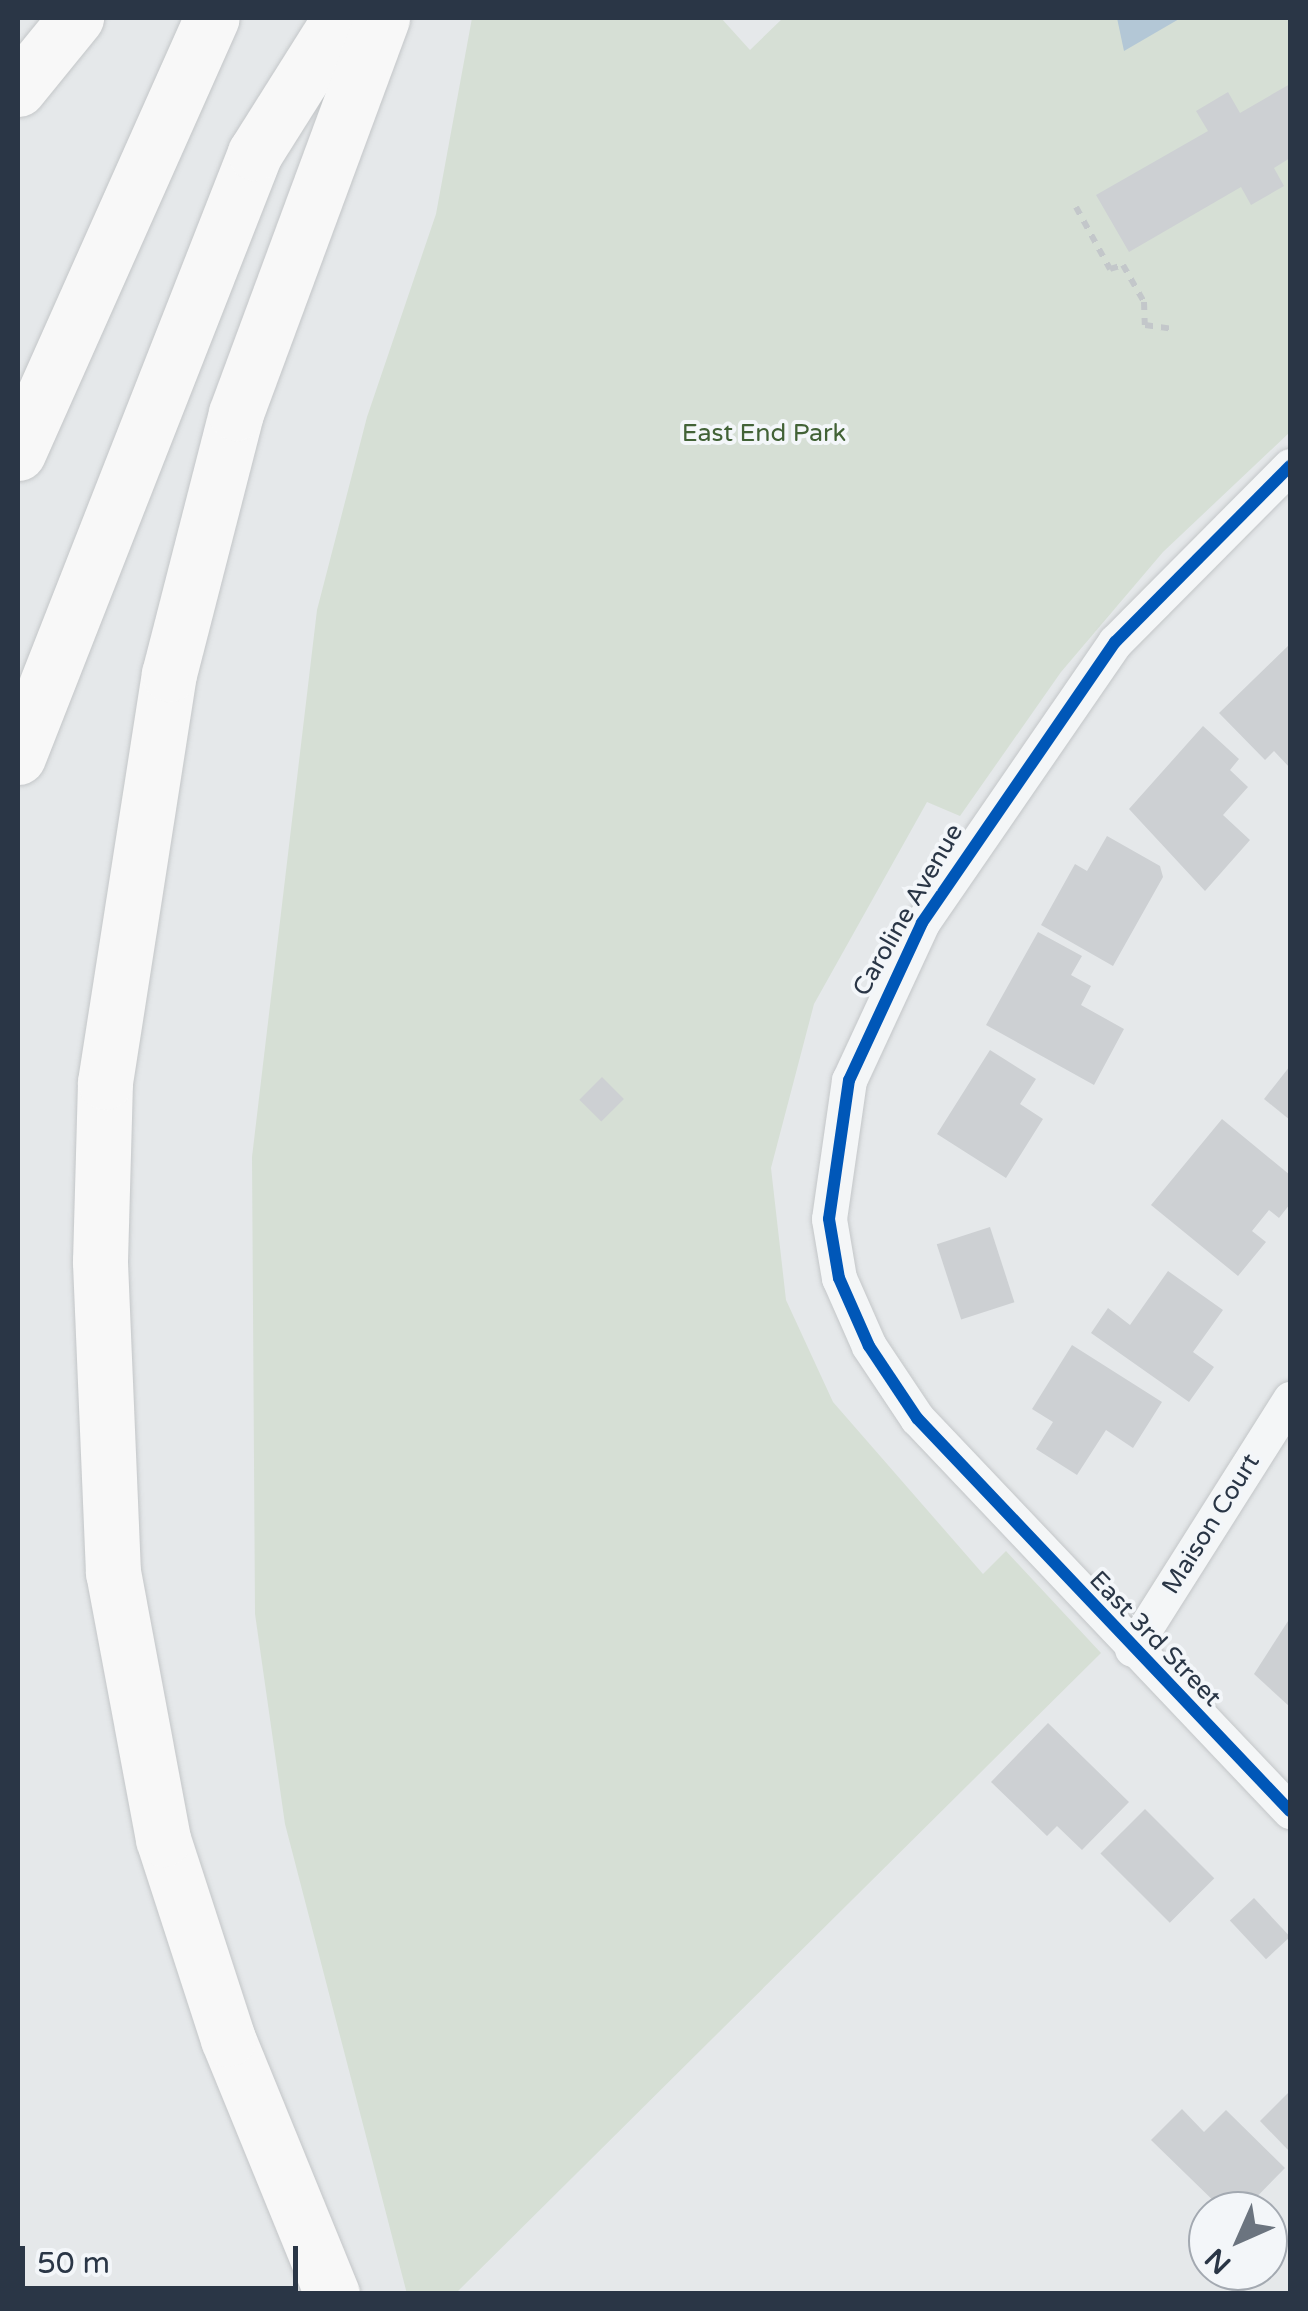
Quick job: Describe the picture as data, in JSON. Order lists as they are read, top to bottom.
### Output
{
  "streets": {
    "street": ["Caroline Avenue", "Maison Court", "East 3rd Street"]
  },
  "crossings": [
    ["Caroline Avenue", "East 3rd Street"],
    ["Maison Court", "East 3rd Street"]
  ],
  "parks": ["East End Park"],
  "scale_bar": "50 m",
  "north": "bottom left"
}
